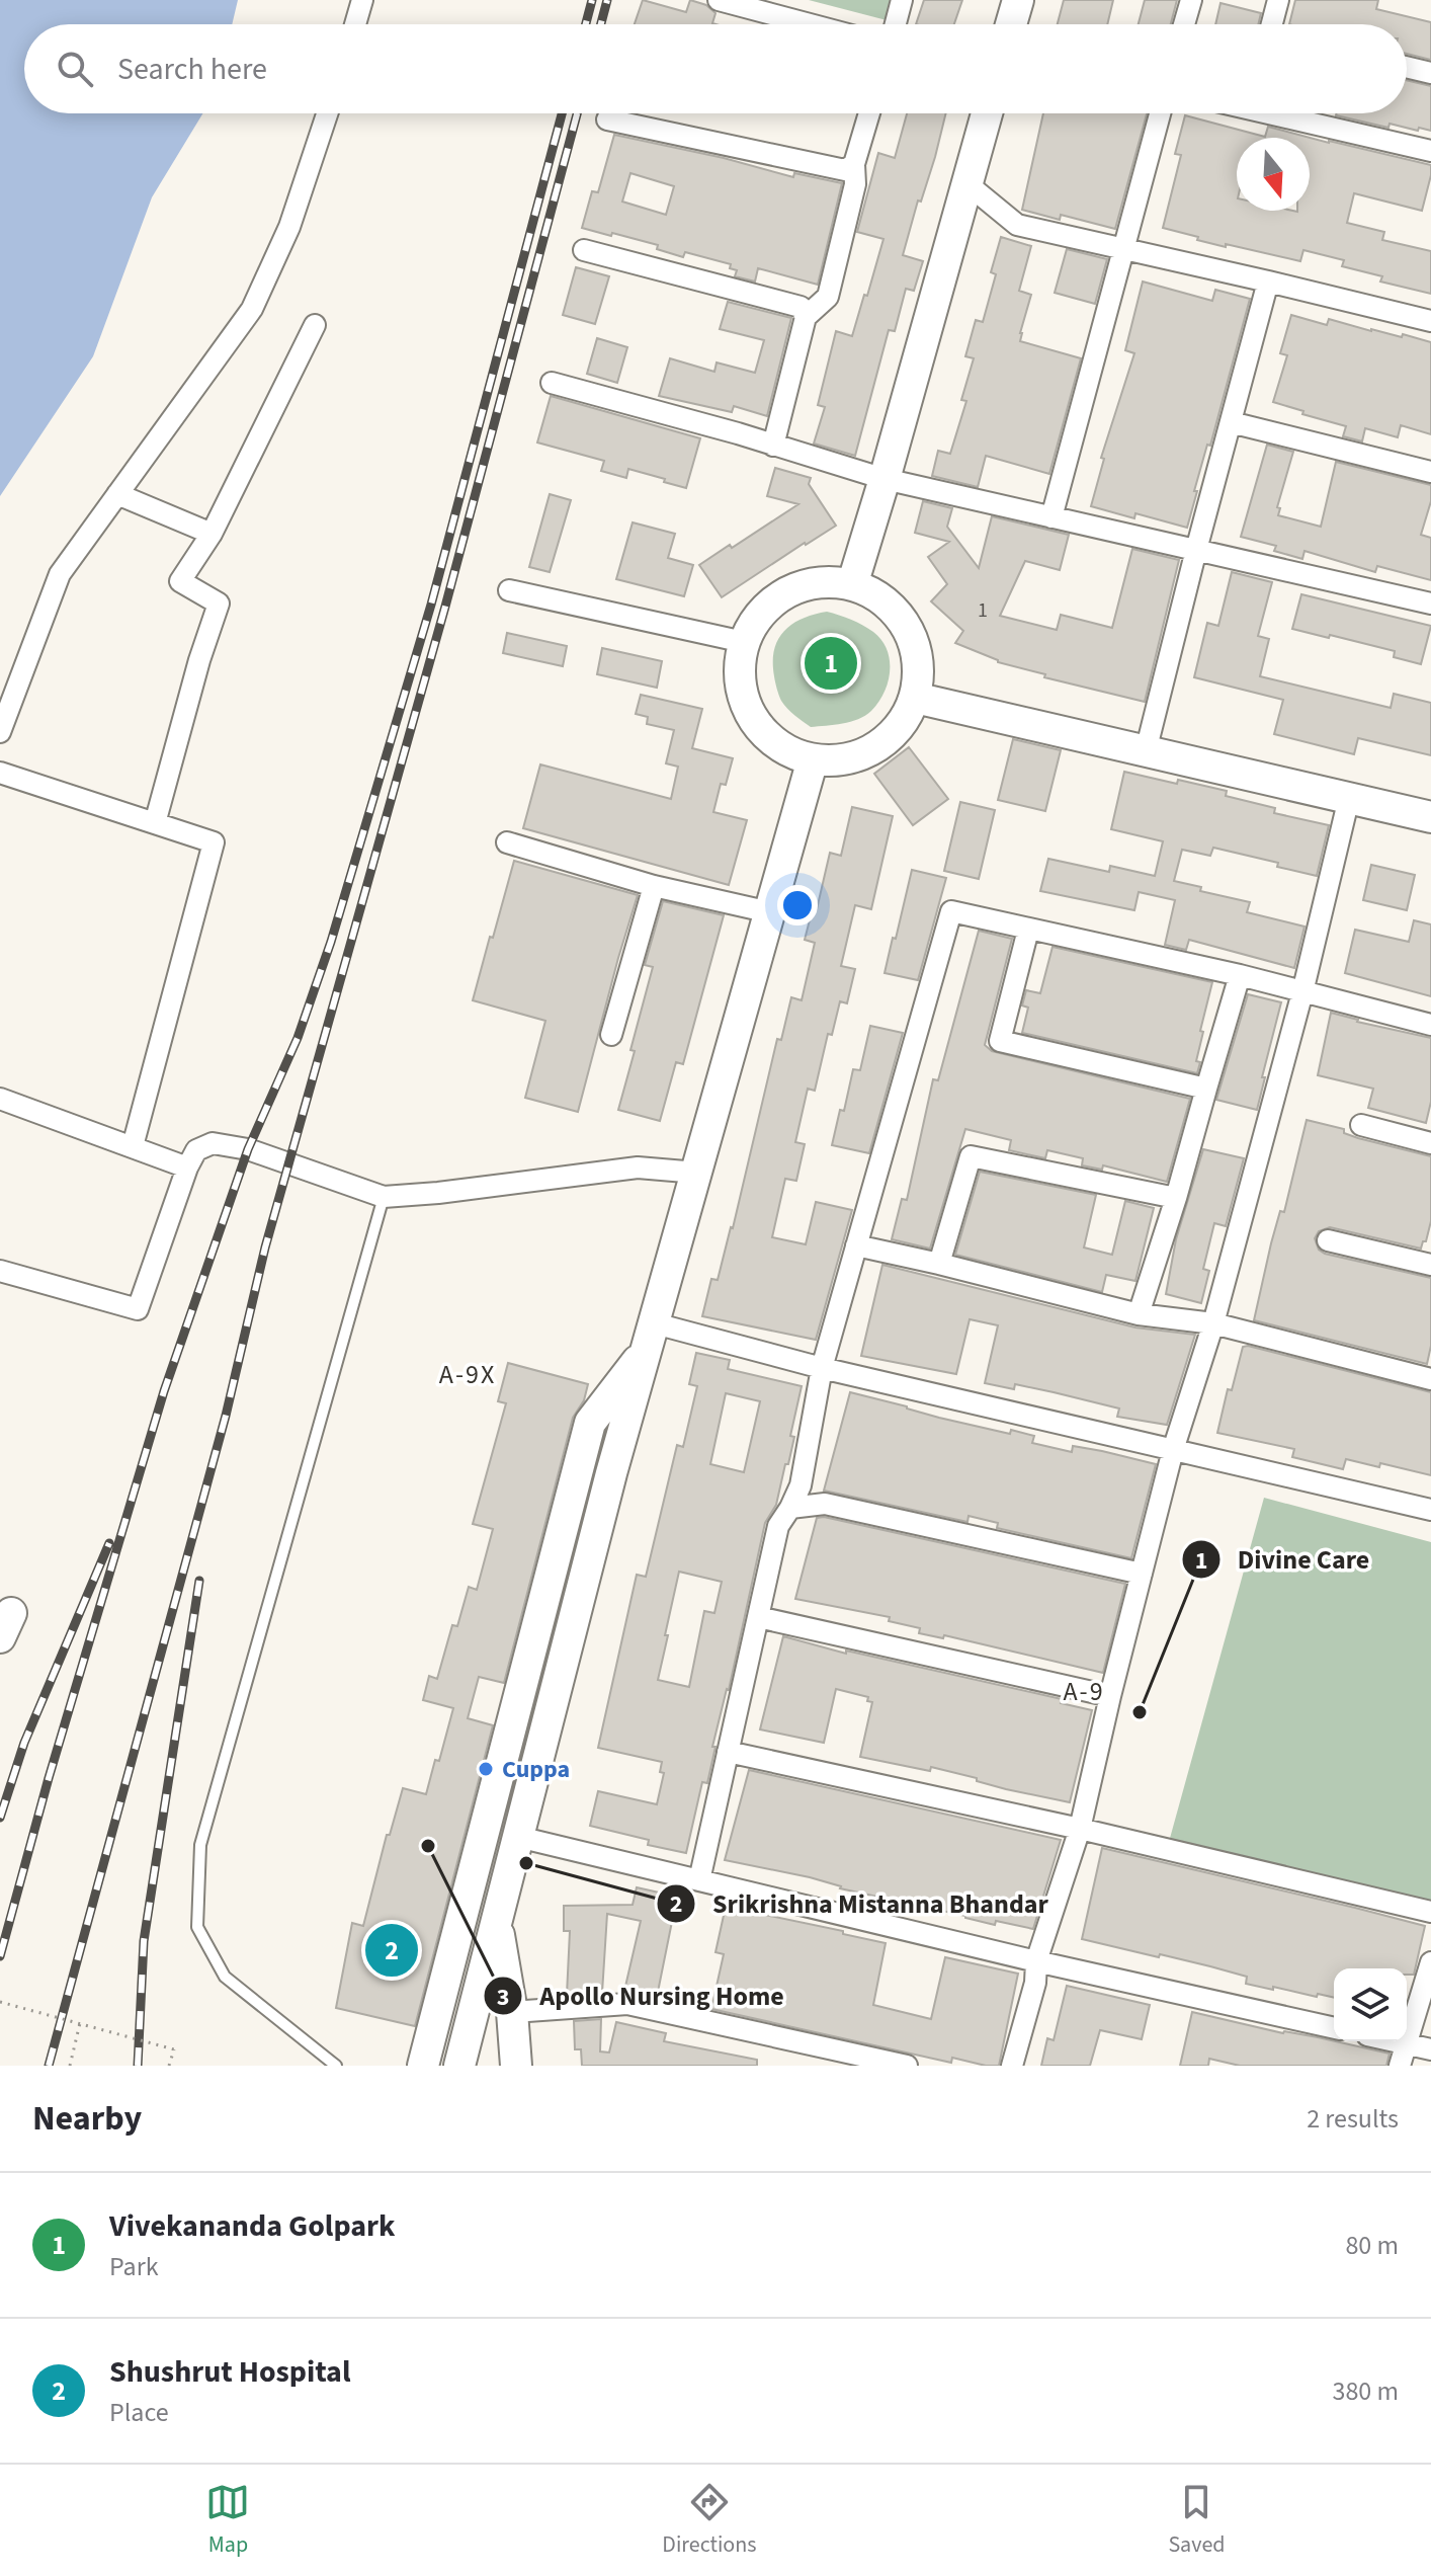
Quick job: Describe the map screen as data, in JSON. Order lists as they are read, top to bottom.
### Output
{
  "districts": ["A-9X", "A-9"],
  "places": [
    "Divine Care",
    "Cuppa",
    "Apollo Nursing Home",
    "Srikrishna Mistanna Bhandar"
  ],
  "house_numbers": ["1"],
  "north": "bottom",
  "page": {
    "search": "Search here",
    "pins": ["1", "2"],
    "heading": ["Nearby", "2 results"],
    "list": [
      {
        "mark": "1",
        "name": "Vivekananda Golpark",
        "note": "Park",
        "value": "80 m"
      },
      {
        "mark": "2",
        "name": "Shushrut Hospital",
        "note": "Place",
        "value": "380 m"
      }
    ],
    "nav": ["Map", "Directions", "Saved"]
  }
}
